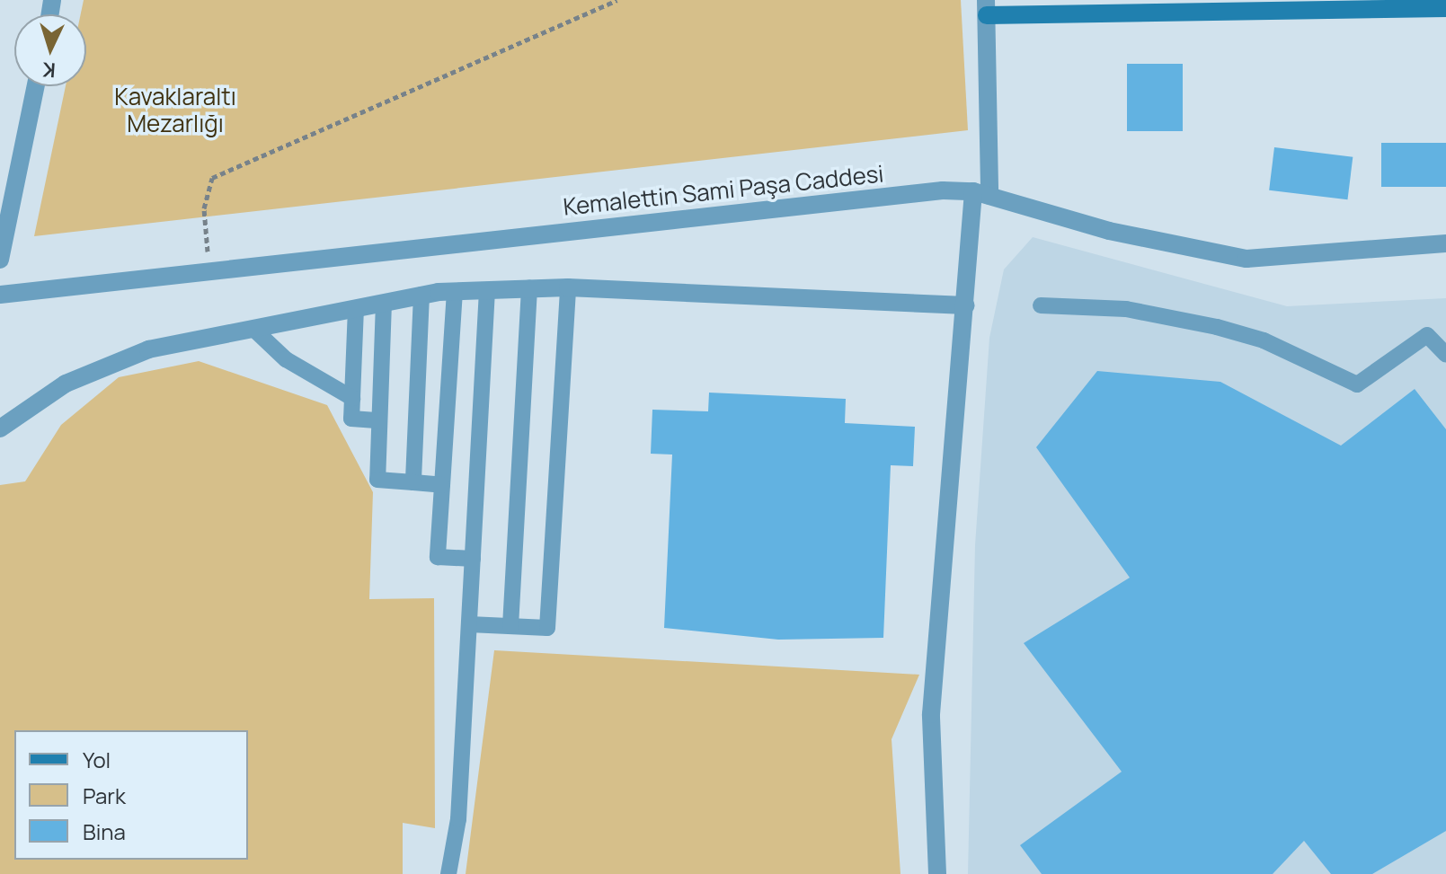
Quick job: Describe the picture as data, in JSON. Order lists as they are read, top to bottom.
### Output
{
  "streets": {
    "street": ["Kemalettin Sami Paşa Caddesi"]
  },
  "parks": ["Kavaklaraltı Mezarlığı"],
  "legend": ["Yol", "Park", "Bina"],
  "north": "bottom"
}
